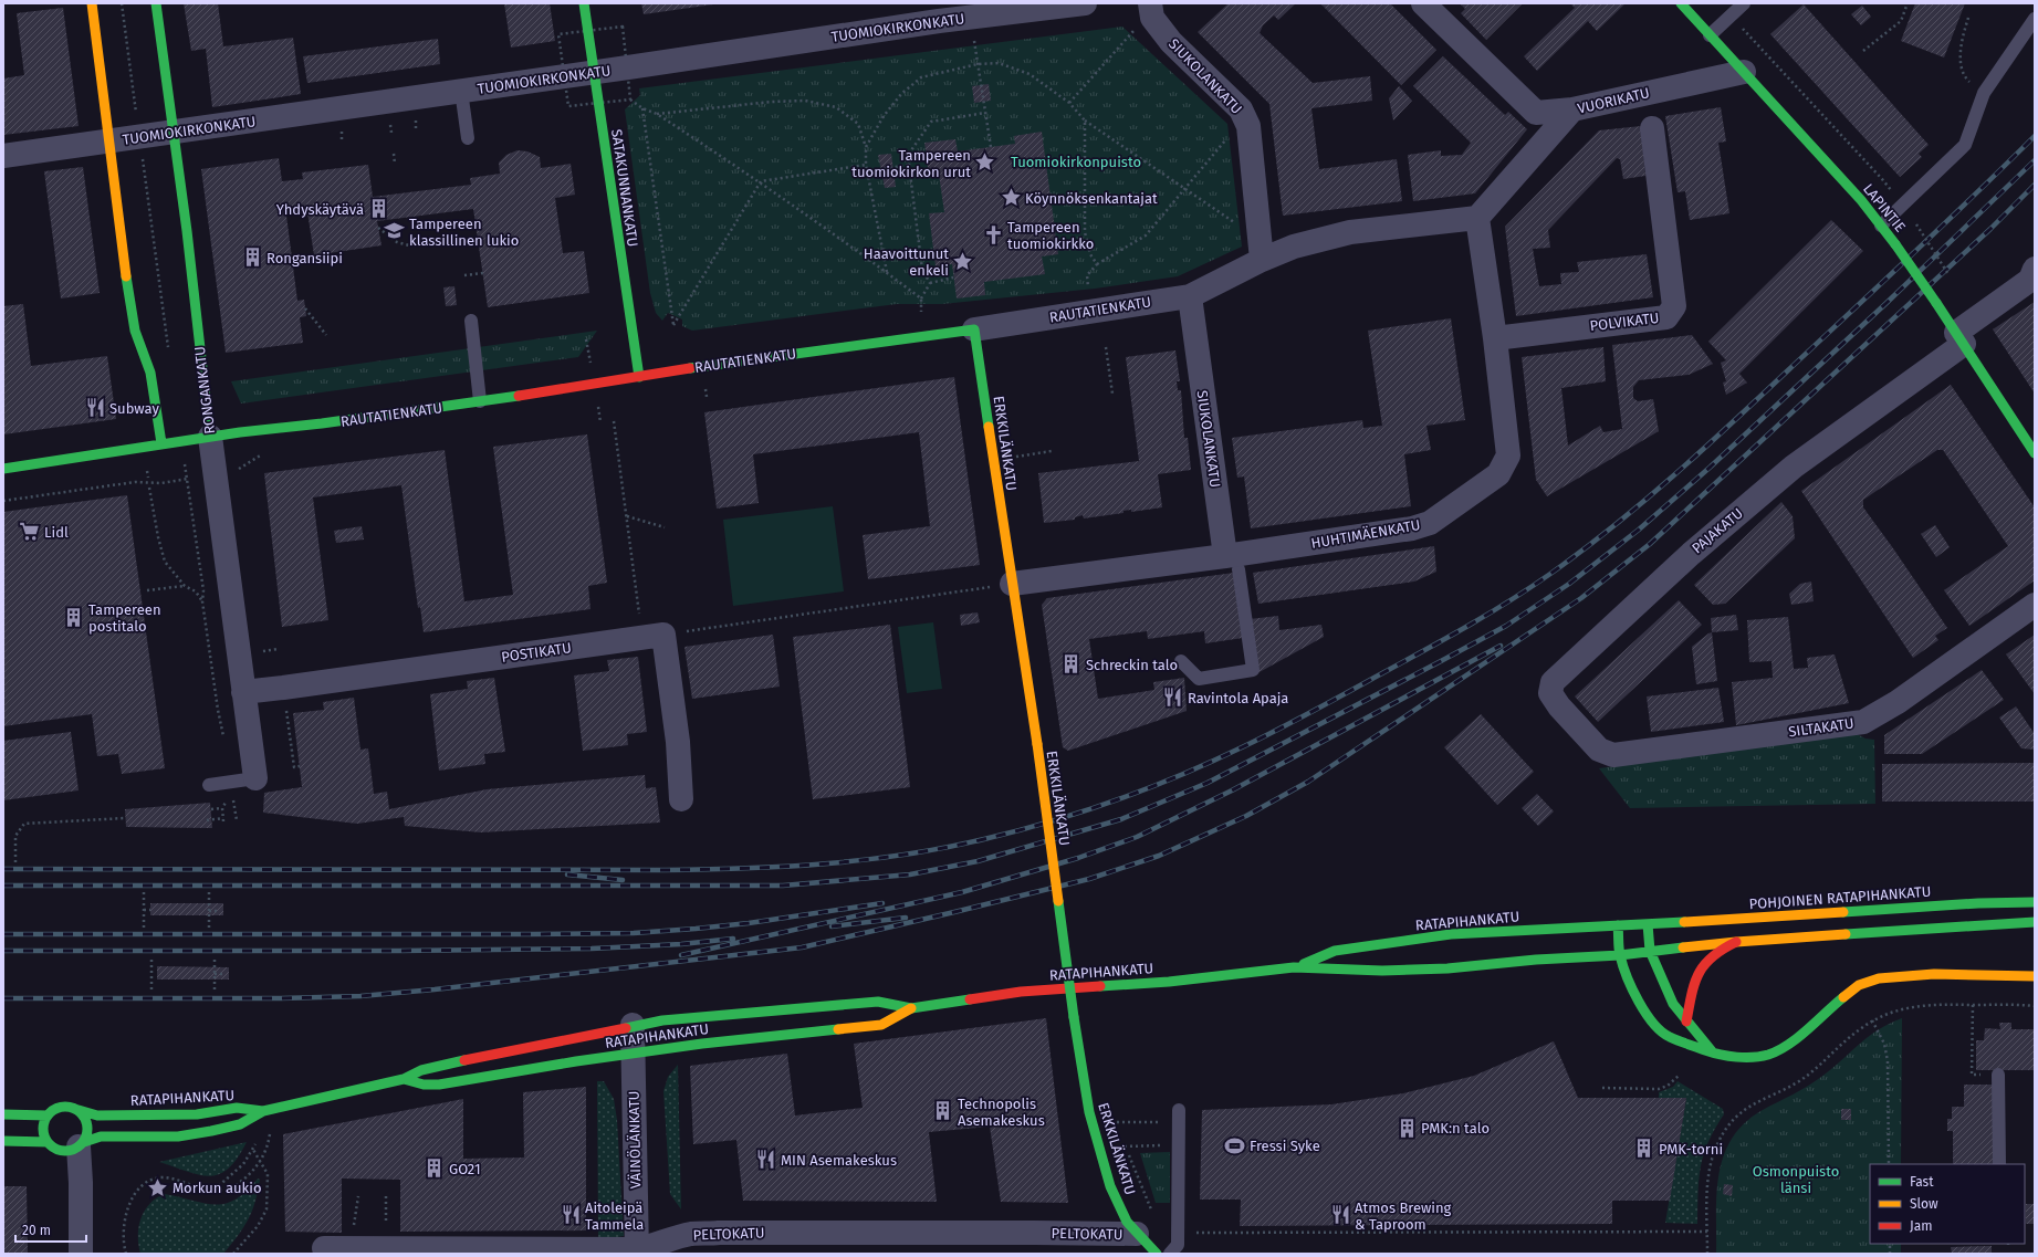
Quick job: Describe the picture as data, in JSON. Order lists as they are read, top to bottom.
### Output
{
  "streets": {
    "main road": [
      "SATAKUNNANKATU",
      "LAPINTIE",
      "RAUTATIENKATU",
      "RONGANKATU",
      "ERKKILÄNKATU",
      "POHJOINEN RATAPIHANKATU",
      "RATAPIHANKATU"
    ],
    "street": [
      "TUOMIOKIRKONKATU",
      "SIUKOLANKATU",
      "VUORIKATU",
      "POLVIKATU",
      "PAJAKATU",
      "HUHTIMÄENKATU",
      "POSTIKATU",
      "SILTAKATU",
      "VÄINÖLÄNKATU",
      "PELTOKATU"
    ]
  },
  "crossings": [
    ["TUOMIOKIRKONKATU", "SATAKUNNANKATU"],
    ["TUOMIOKIRKONKATU", "RONGANKATU"],
    ["SIUKOLANKATU", "RAUTATIENKATU"],
    ["SIUKOLANKATU", "HUHTIMÄENKATU"],
    ["VUORIKATU", "LAPINTIE"],
    ["VUORIKATU", "RAUTATIENKATU"],
    ["VUORIKATU", "HUHTIMÄENKATU"],
    ["SATAKUNNANKATU", "RAUTATIENKATU"],
    ["LAPINTIE", "PAJAKATU"],
    ["RAUTATIENKATU", "RONGANKATU"],
    ["RAUTATIENKATU", "ERKKILÄNKATU"],
    ["RAUTATIENKATU", "HUHTIMÄENKATU"],
    ["POLVIKATU", "HUHTIMÄENKATU"],
    ["RONGANKATU", "POSTIKATU"],
    ["ERKKILÄNKATU", "HUHTIMÄENKATU"],
    ["ERKKILÄNKATU", "PELTOKATU"],
    ["PAJAKATU", "SILTAKATU"],
    ["POHJOINEN RATAPIHANKATU", "RATAPIHANKATU"],
    ["RATAPIHANKATU", "VÄINÖLÄNKATU"],
    ["VÄINÖLÄNKATU", "PELTOKATU"]
  ],
  "parks": ["Tuomiokirkonpuisto", "Osmonpuisto länsi"],
  "places": {
    "place": [
      "Tampereen tuomiokirkon urut",
      "Köynnöksenkantajat",
      "Haavoittunut enkeli",
      "Morkun aukio"
    ],
    "building": [
      "Yhdyskäytävä",
      "Rongansiipi",
      "Tampereen postitalo",
      "Schreckin talo",
      "Technopolis Asemakeskus",
      "PMK:n talo",
      "PMK-torni",
      "GO21"
    ],
    "school or university": ["Tampereen klassillinen lukio"],
    "church": ["Tampereen tuomiokirkko"],
    "restaurant": [
      "Subway",
      "Ravintola Apaja",
      "MIN Asemakeskus",
      "Aitoleipä Tammela",
      "Atmos Brewing & Taproom"
    ],
    "supermarket": ["Lidl"],
    "sports": ["Fressi Syke"]
  },
  "legend": ["Fast", "Slow", "Jam"],
  "scale_bar": "20 m"
}
